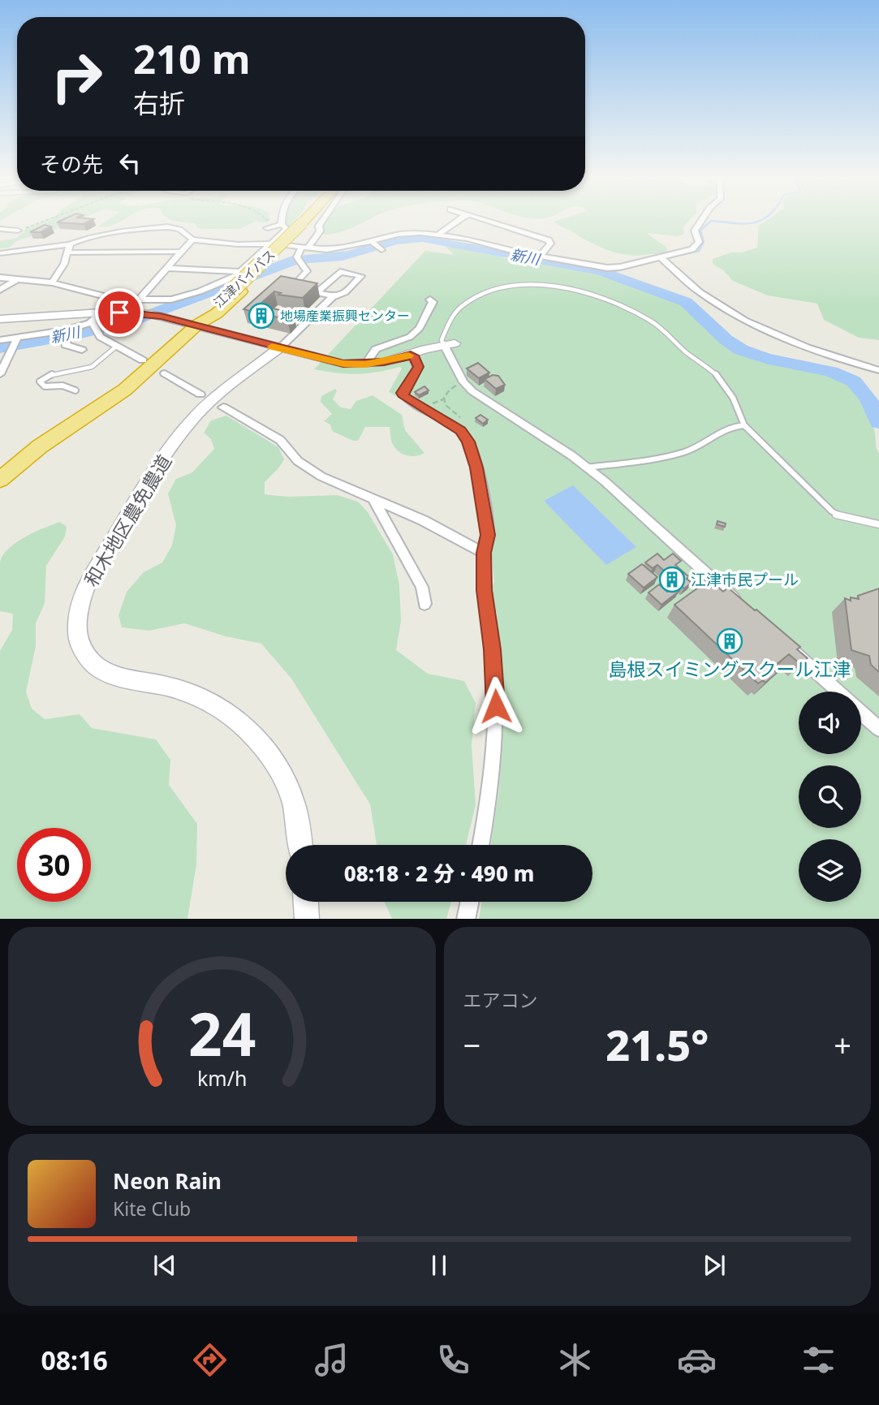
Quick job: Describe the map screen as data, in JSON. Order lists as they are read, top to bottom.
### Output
{
  "streets": {
    "highway": ["江津バイパス"],
    "street": ["和木地区農免農道"]
  },
  "water": ["新川"],
  "places": {
    "building": ["地場産業振興センター", "江津市民プール", "島根スイミングスクール江津"]
  },
  "page": {
    "turn": ["210 m", "右折"],
    "then": "その先",
    "limit": "30",
    "trip": "08:18 · 2 分 · 490 m",
    "tile": "エアコン",
    "heat": ["−", "21.5°", "+"],
    "song": ["Neon Rain", "Kite Club"],
    "tabs": "08:16",
    "gauge": ["24", "km/h"]
  }
}
